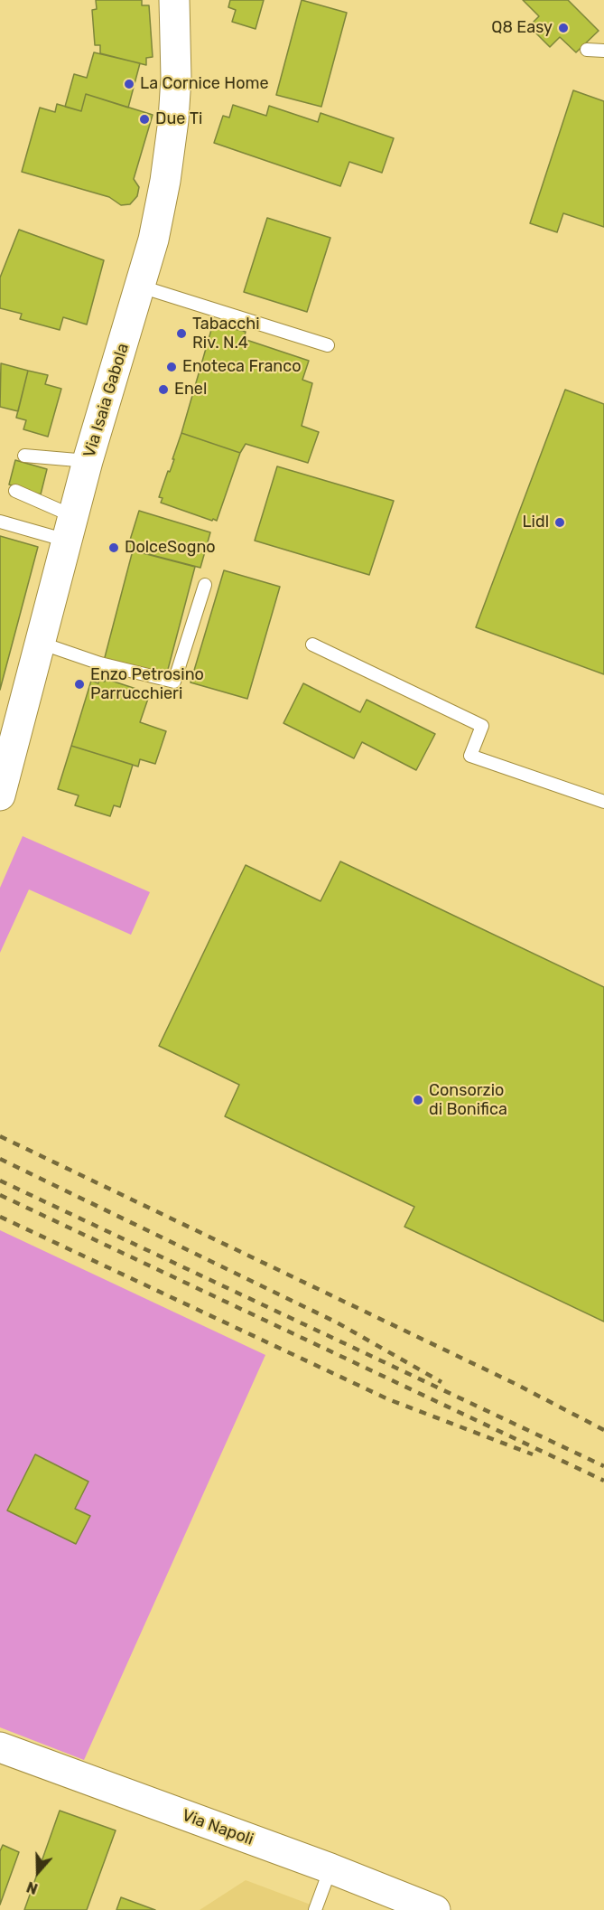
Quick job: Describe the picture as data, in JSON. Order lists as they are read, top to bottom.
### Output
{
  "streets": {
    "street": ["Via Isaia Gabola", "Via Napoli"]
  },
  "places": [
    "Q8 Easy",
    "La Cornice Home",
    "Due Ti",
    "Tabacchi Riv. N.4",
    "Enoteca Franco",
    "Enel",
    "Lidl",
    "DolceSogno",
    "Enzo Petrosino Parrucchieri",
    "Consorzio di Bonifica"
  ],
  "north": "bottom"
}
